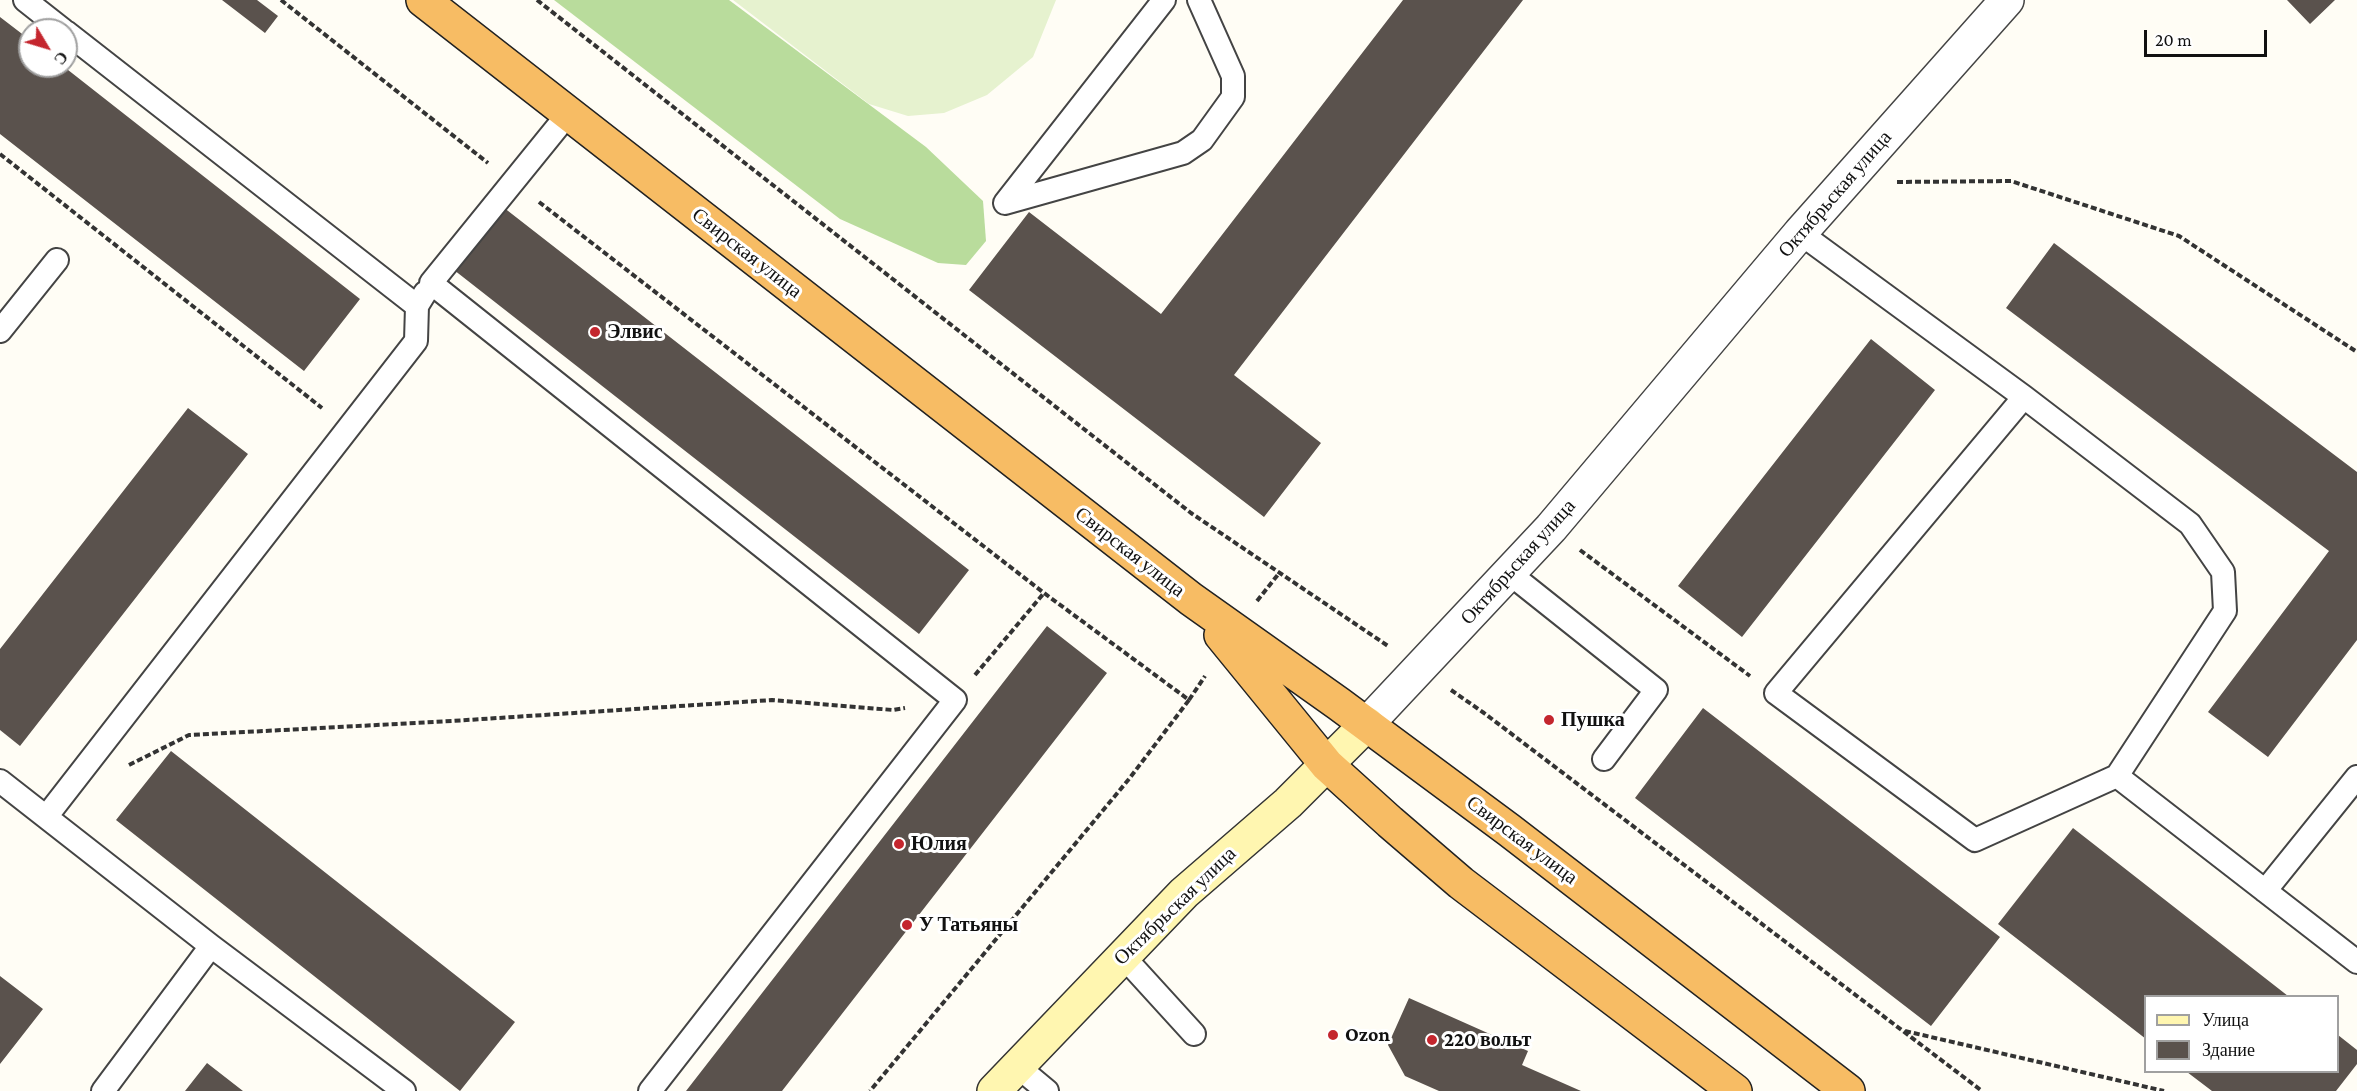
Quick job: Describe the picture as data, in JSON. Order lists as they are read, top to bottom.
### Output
{
  "streets": {
    "highway": ["Свирская улица"],
    "main road": ["Октябрьская улица"]
  },
  "crossings": [
    ["Октябрьская улица", "Свирская улица"]
  ],
  "places": [
    "Элвис",
    "Пушка",
    "Юлия",
    "У Татьяны",
    "Ozon",
    "220 вольт"
  ],
  "legend": ["Улица", "Здание"],
  "scale_bar": "20 m",
  "north": "bottom right"
}
